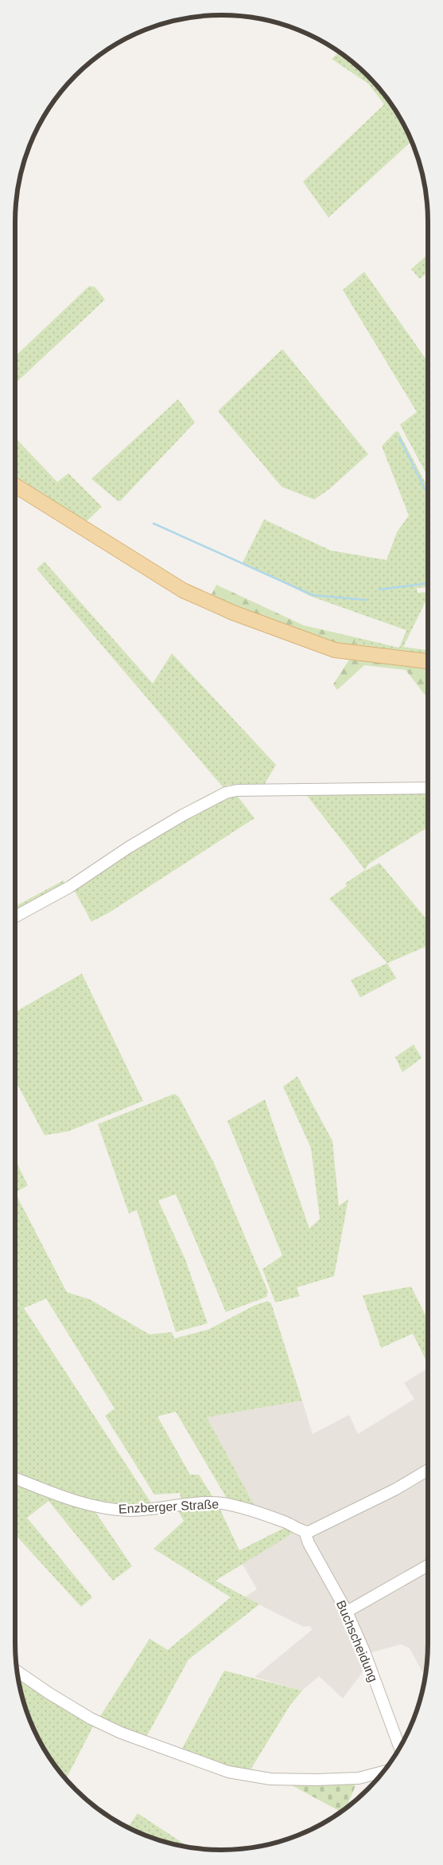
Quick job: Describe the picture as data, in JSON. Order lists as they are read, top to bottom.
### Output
{
  "streets": {
    "street": ["Enzberger Straße", "Buchscheidung"]
  },
  "crossings": [
    ["Enzberger Straße", "Buchscheidung"]
  ]
}
